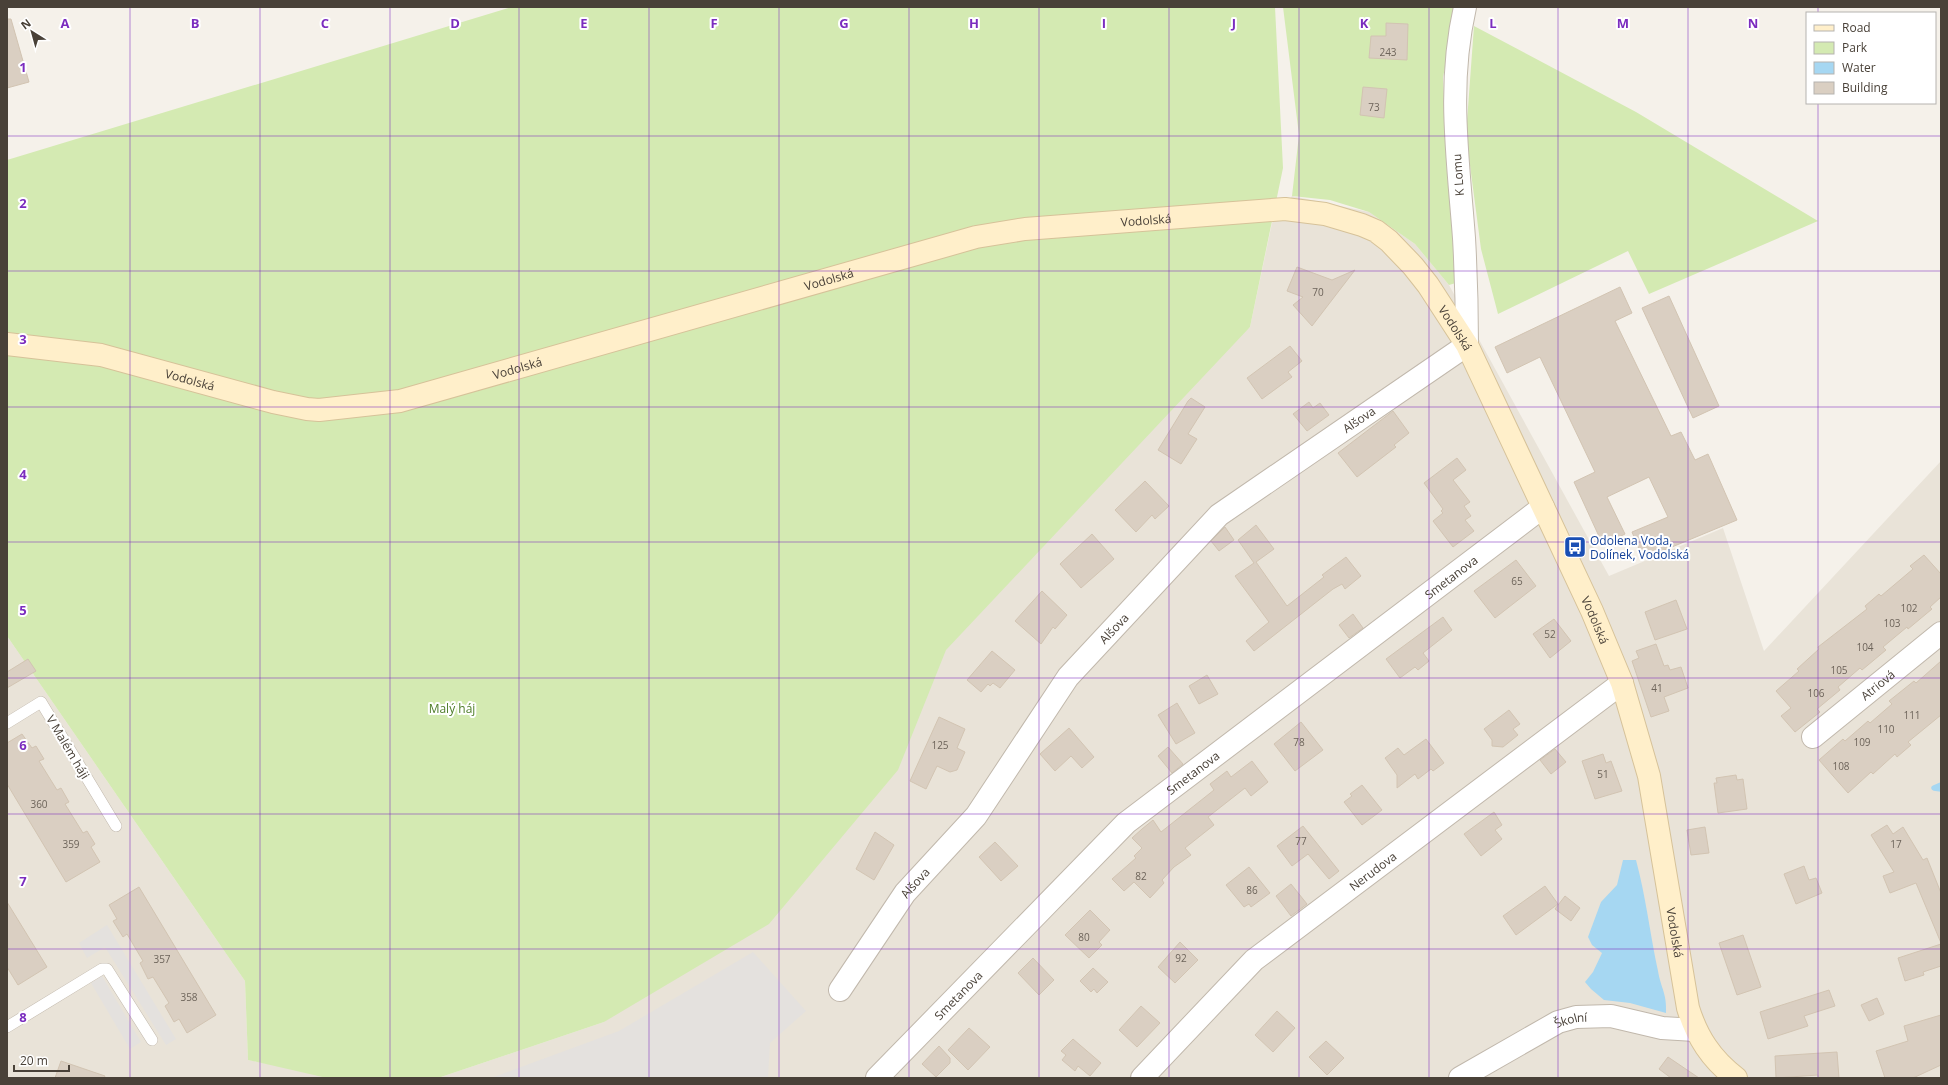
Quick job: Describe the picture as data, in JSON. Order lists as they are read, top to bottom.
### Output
{
  "streets": {
    "street": [
      "K Lomu",
      "Vodolská",
      "Alšova",
      "Smetanova",
      "Atriová",
      "Nerudova",
      "Školní"
    ],
    "lane": ["V Malém háji"]
  },
  "crossings": [
    ["K Lomu", "Vodolská"],
    ["K Lomu", "Alšova"],
    ["Vodolská", "Alšova"],
    ["Vodolská", "Smetanova"],
    ["Vodolská", "Nerudova"],
    ["Vodolská", "Školní"]
  ],
  "parks": ["Malý háj"],
  "places": {
    "bus stop": ["Odolena Voda, Dolínek, Vodolská"]
  },
  "house_numbers": [
    "243",
    "73",
    "70",
    "65",
    "102",
    "103",
    "52",
    "104",
    "105",
    "41",
    "106",
    "111",
    "110",
    "78",
    "109",
    "125",
    "108",
    "51",
    "360",
    "77",
    "359",
    "17",
    "82",
    "86",
    "80",
    "92",
    "357",
    "358"
  ],
  "legend": [
    "Road",
    "Park",
    "Water",
    "Building"
  ],
  "scale_bar": "20 m",
  "north": "top left",
  "grid": {
    "columns": [
      "A",
      "B",
      "C",
      "D",
      "E",
      "F",
      "G",
      "H",
      "I",
      "J",
      "K",
      "L",
      "M",
      "N"
    ],
    "rows": [
      "1",
      "2",
      "3",
      "4",
      "5",
      "6",
      "7",
      "8"
    ]
  }
}
